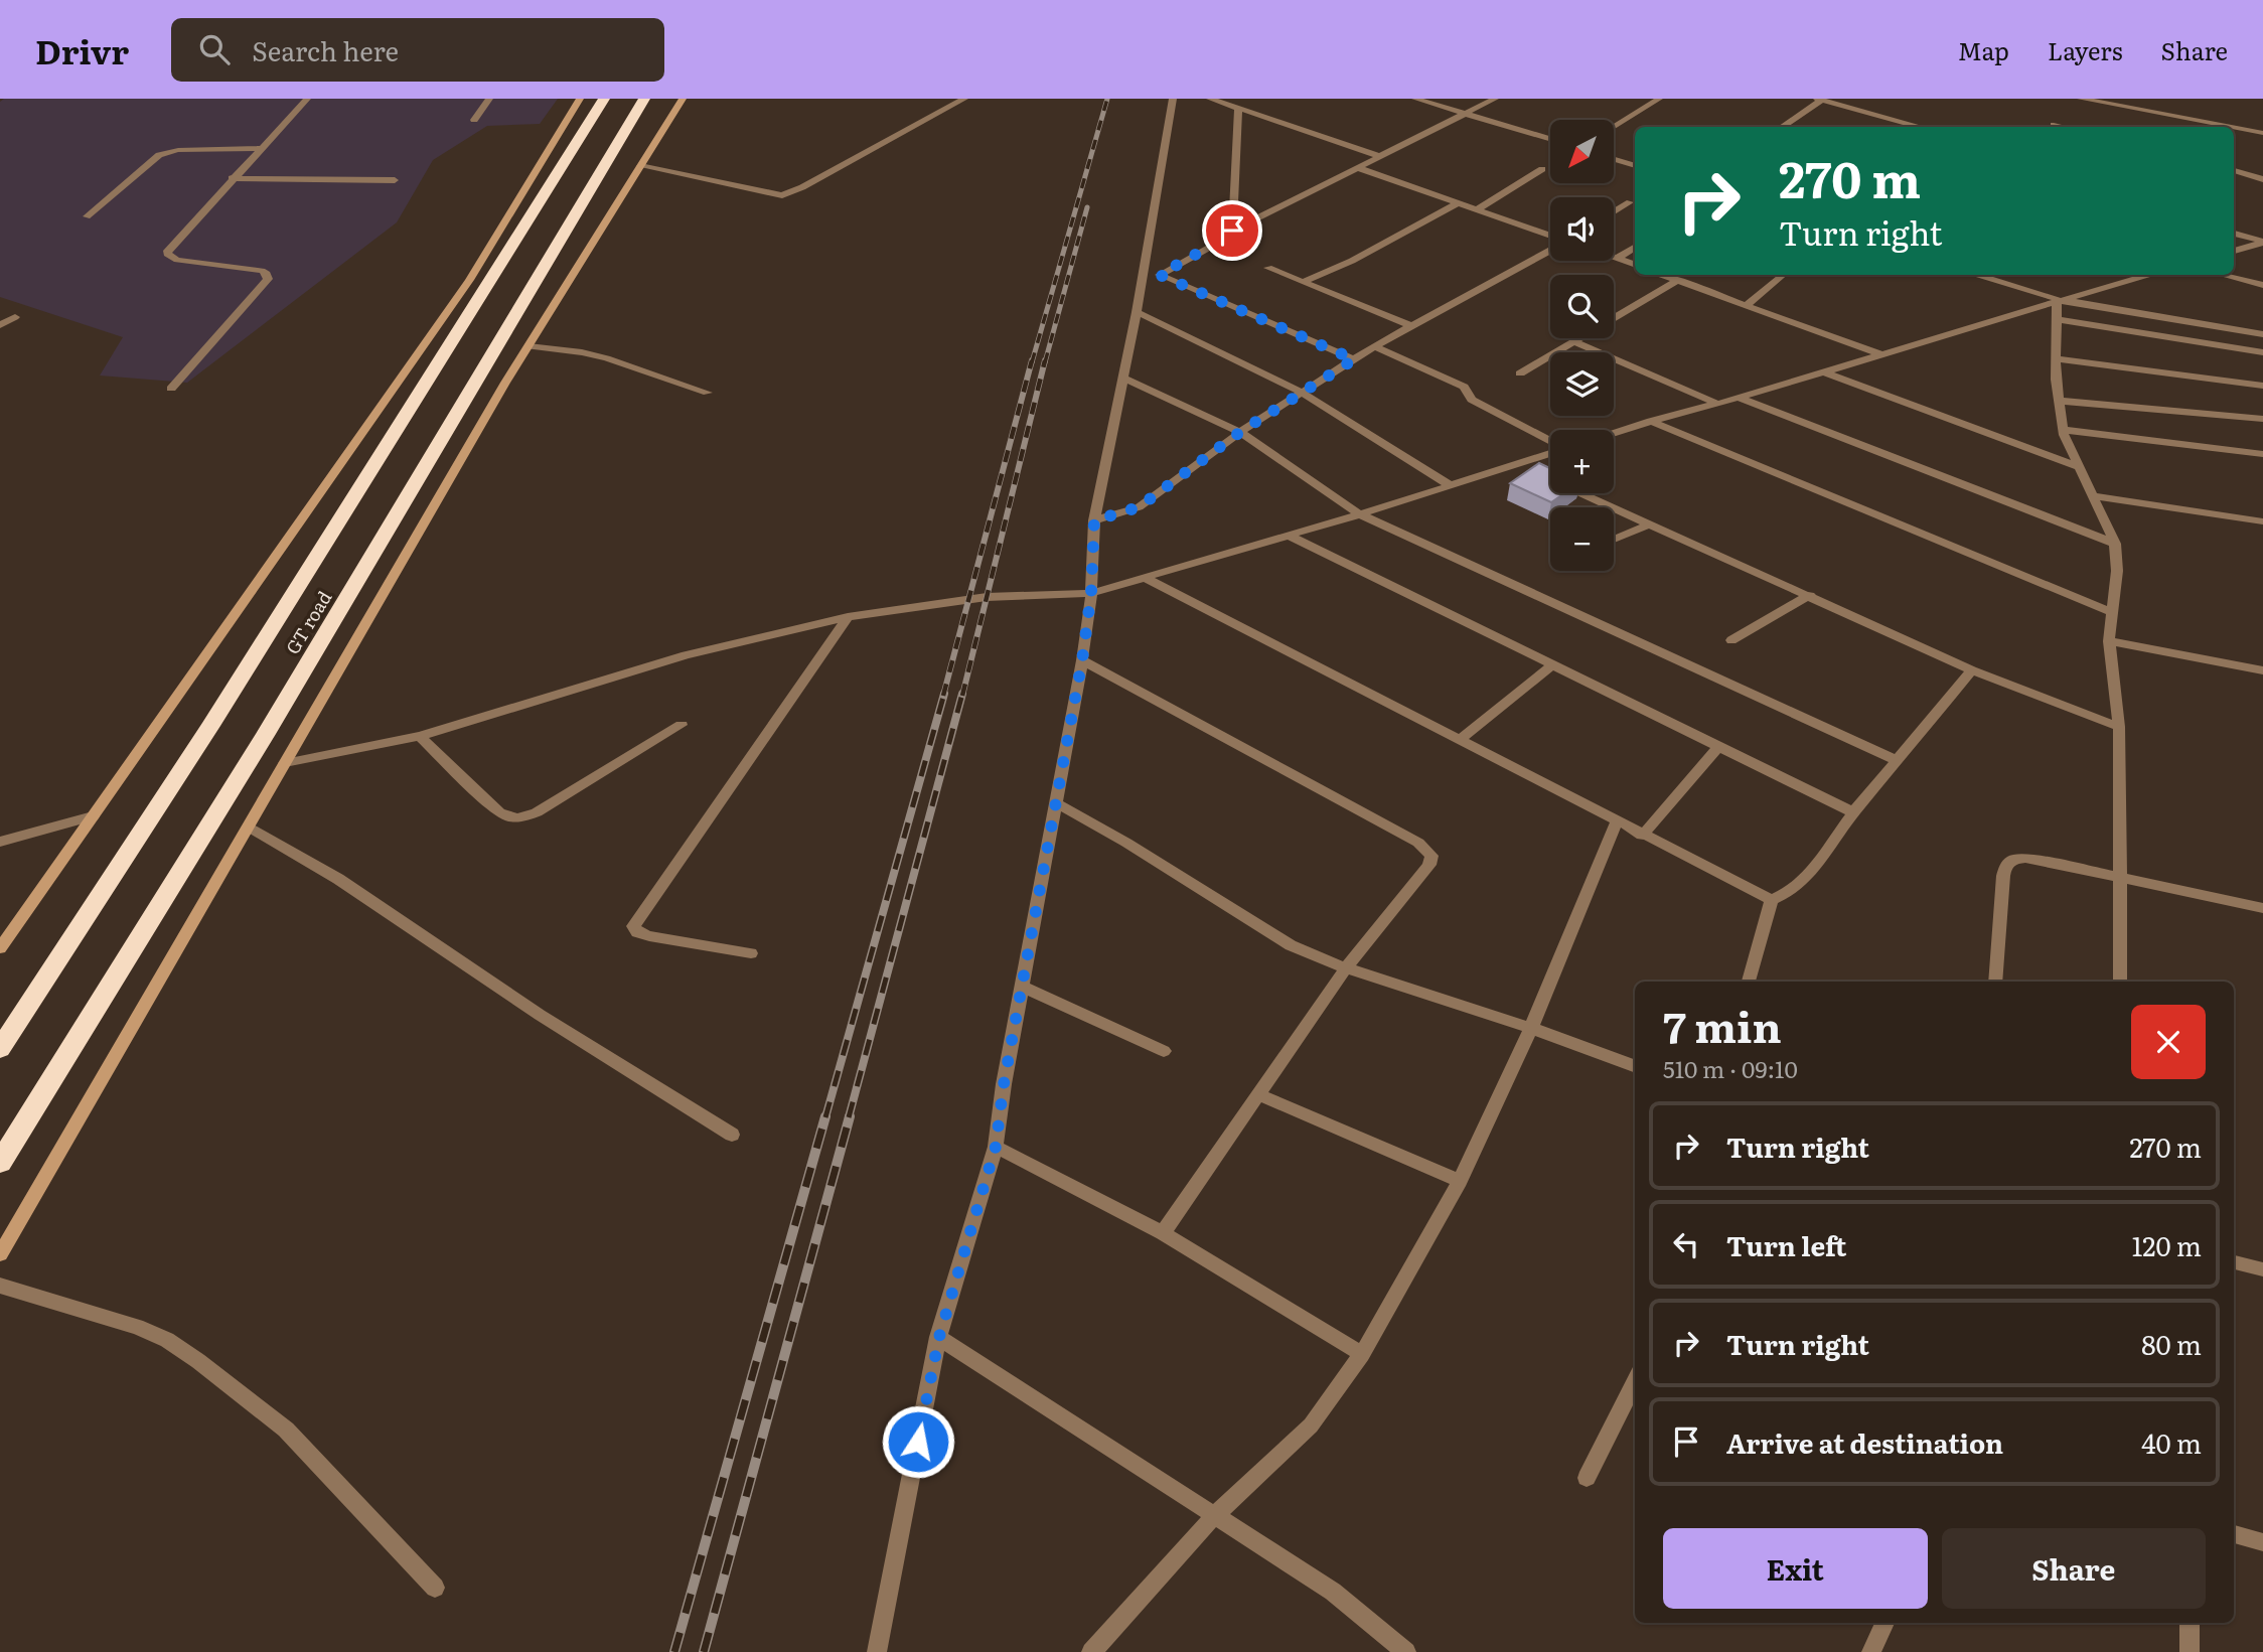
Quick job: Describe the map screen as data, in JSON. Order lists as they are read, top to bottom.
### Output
{
  "streets": {
    "highway": ["GT road"]
  },
  "north": "bottom left",
  "page": {
    "header": "Drivr",
    "search": "Search here",
    "nav": ["Map", "Layers", "Share"],
    "map_buttons": ["+", "−"],
    "turn": ["270 m", "Turn right"],
    "heading": ["7 min", "510 m · 09:10"],
    "list": [
      {
        "name": "Turn right",
        "value": "270 m"
      },
      {
        "name": "Turn left",
        "value": "120 m"
      },
      {
        "name": "Turn right",
        "value": "80 m"
      },
      {
        "name": "Arrive at destination",
        "value": "40 m"
      }
    ],
    "buttons": ["Exit", "Share"]
  }
}
